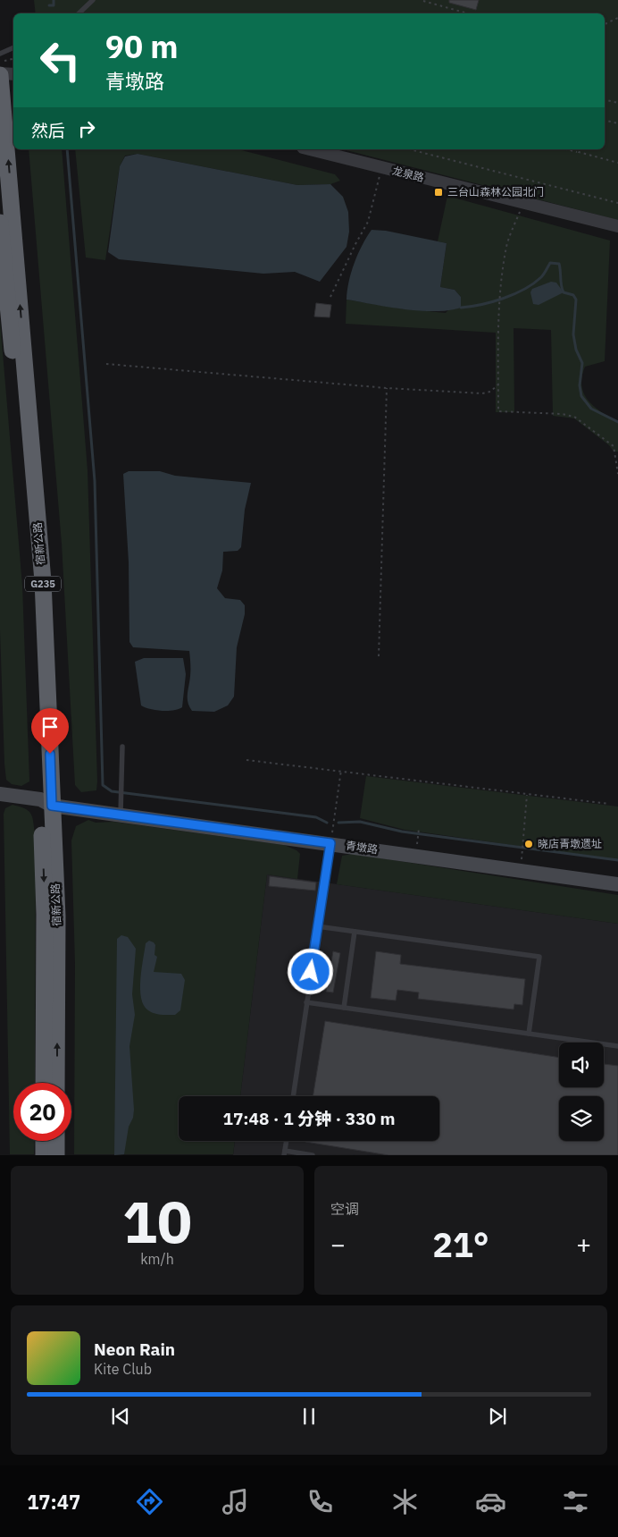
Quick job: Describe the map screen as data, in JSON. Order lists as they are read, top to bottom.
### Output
{
  "streets": {
    "highway": ["宿新公路", "G235"],
    "main road": ["青墩路"],
    "street": ["龙泉路"]
  },
  "crossings": [
    ["宿新公路", "青墩路"]
  ],
  "places": {
    "transit": ["三台山森林公园北门"],
    "other": ["晓店青墩遗址"]
  },
  "page": {
    "turn": ["90 m", "青墩路"],
    "then": "然后",
    "limit": "20",
    "trip": "17:48 · 1 分钟 · 330 m",
    "tile": [
      ["10", "km/h"],
      "空调"
    ],
    "heat": ["−", "21°", "+"],
    "song": ["Neon Rain", "Kite Club"],
    "tabs": "17:47"
  }
}
